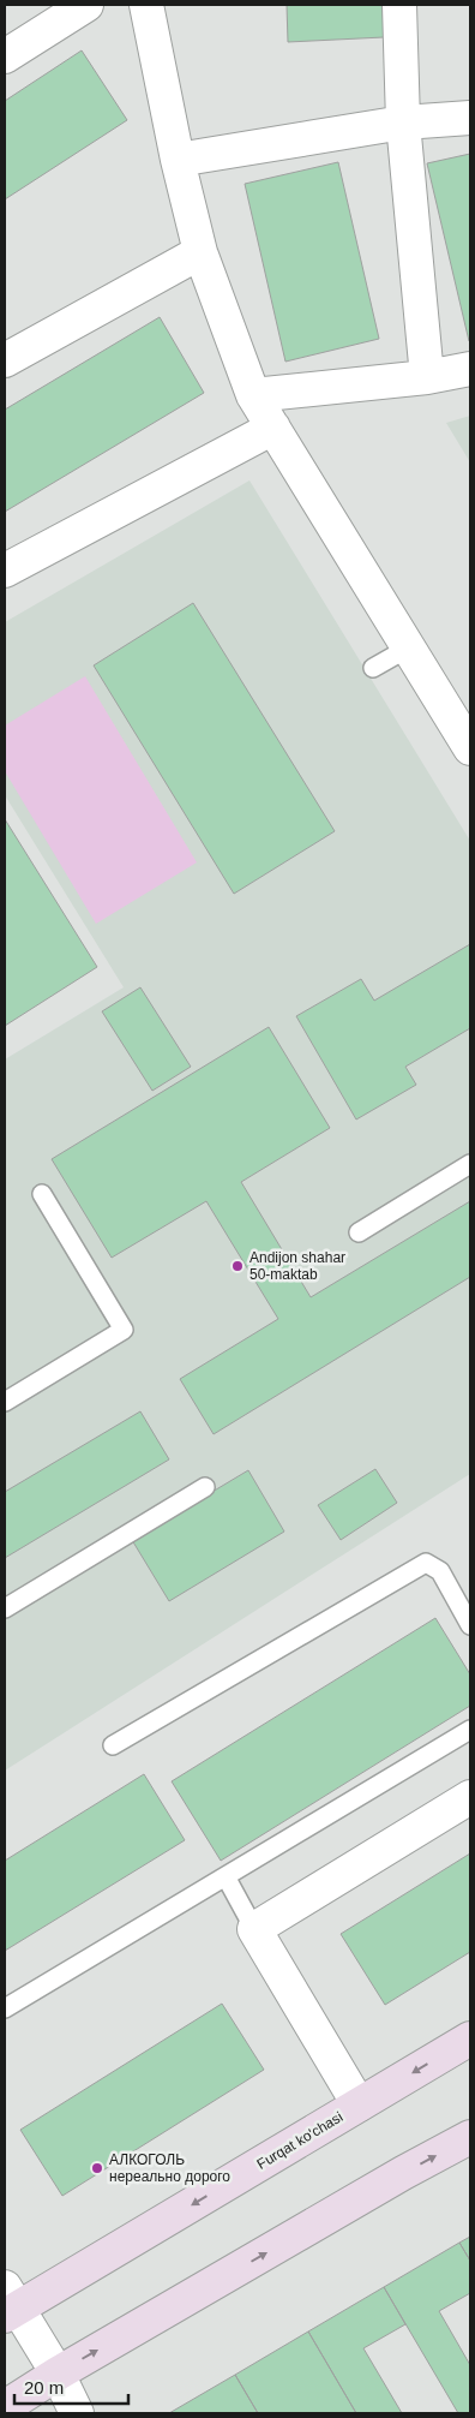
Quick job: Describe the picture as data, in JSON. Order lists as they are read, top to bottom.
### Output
{
  "streets": {
    "main road": ["Furqat ko'chasi"]
  },
  "places": ["Andijon shahar 50-maktab", "АЛКОГОЛЬ нереально дорого"],
  "scale_bar": "20 m"
}
